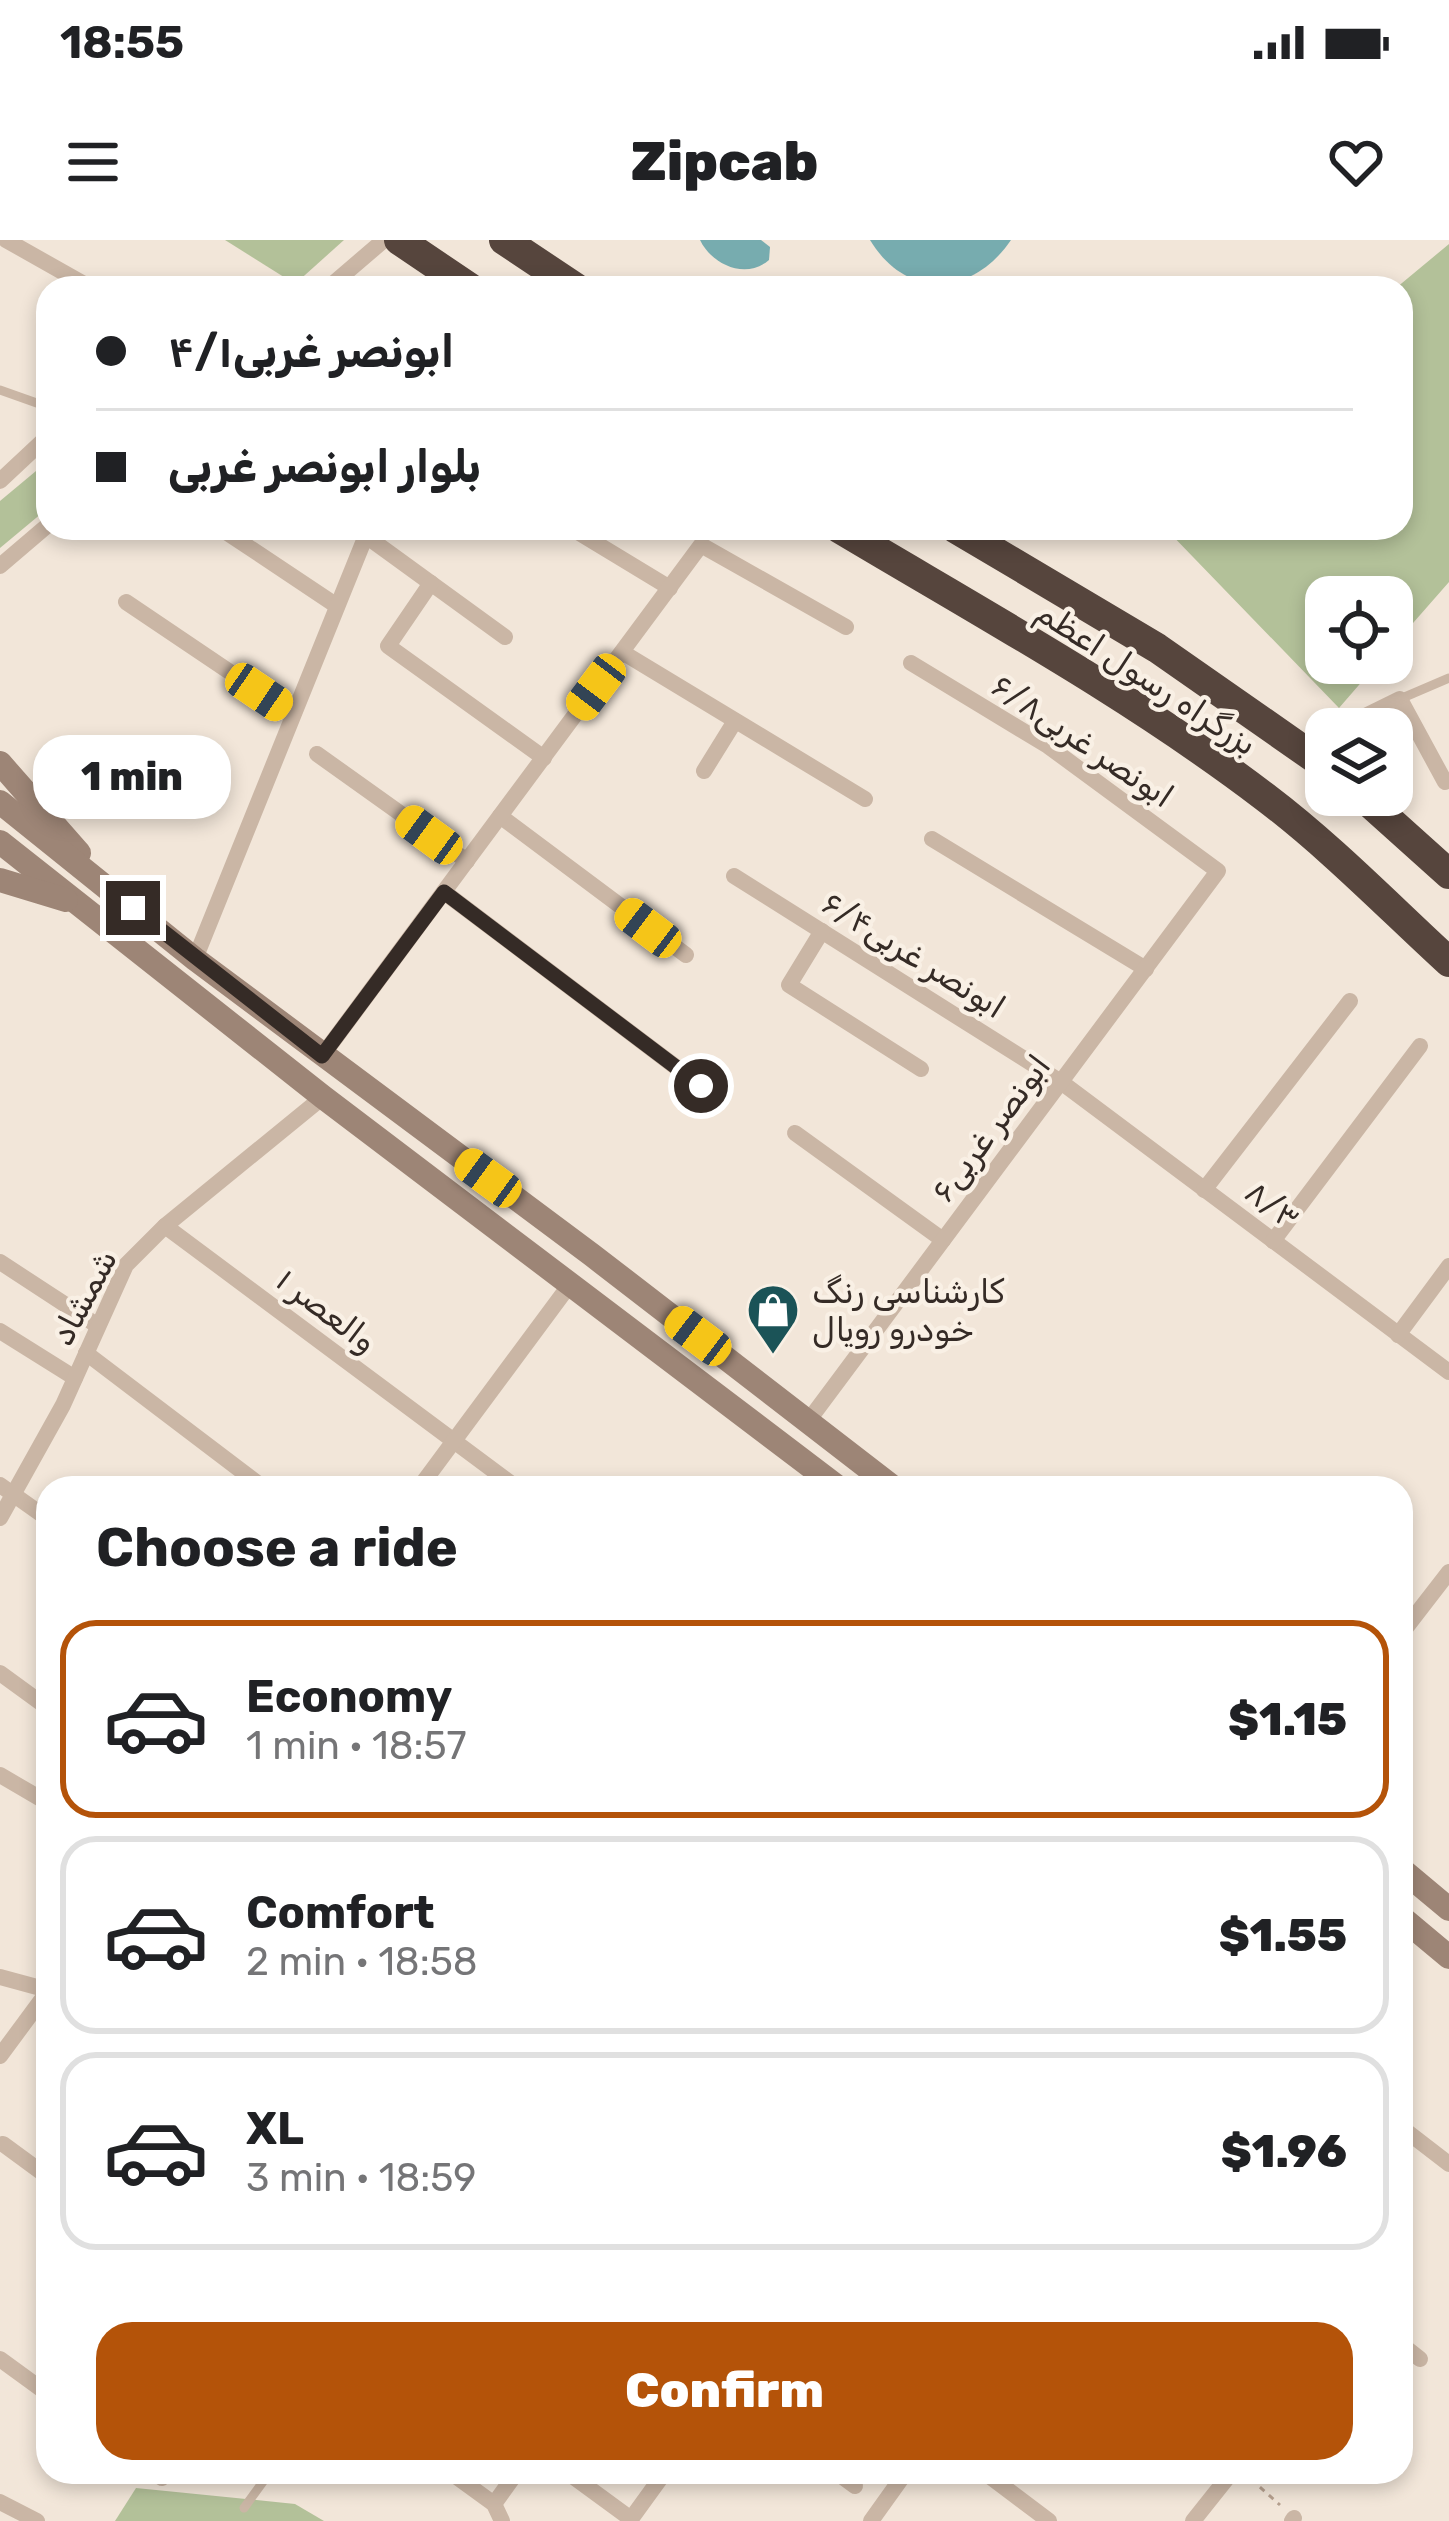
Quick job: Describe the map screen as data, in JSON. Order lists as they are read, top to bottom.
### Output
{
  "streets": {
    "highway": ["بزرگراه رسول اعظم"],
    "street": [
      "۶/۸ابونصر غربی",
      "۶/۴ابونصر غربی",
      "۶ابونصر غربی",
      "۸/۳",
      "شمشاد",
      "والعصر ۱"
    ]
  },
  "crossings": [
    ["۶/۸ابونصر غربی", "۶ابونصر غربی"],
    ["۶/۴ابونصر غربی", "۶ابونصر غربی"],
    ["۶/۴ابونصر غربی", "۸/۳"],
    ["۶ابونصر غربی", "۸/۳"],
    ["شمشاد", "والعصر ۱"]
  ],
  "places": {
    "shop": ["کارشناسی رنگ خودرو رویال"]
  },
  "page": {
    "status": "18:55",
    "header": "Zipcab",
    "banner": ["۴/۱ابونصر غربی", "بلوار ابونصر غربی"],
    "bubble": "1 min",
    "heading": "Choose a ride",
    "list": [
      {
        "name": "Economy",
        "note": "1 min · 18:57",
        "value": "$1.15"
      },
      {
        "name": "Comfort",
        "note": "2 min · 18:58",
        "value": "$1.55"
      },
      {
        "name": "XL",
        "note": "3 min · 18:59",
        "value": "$1.96"
      }
    ],
    "buttons": "Confirm"
  }
}
